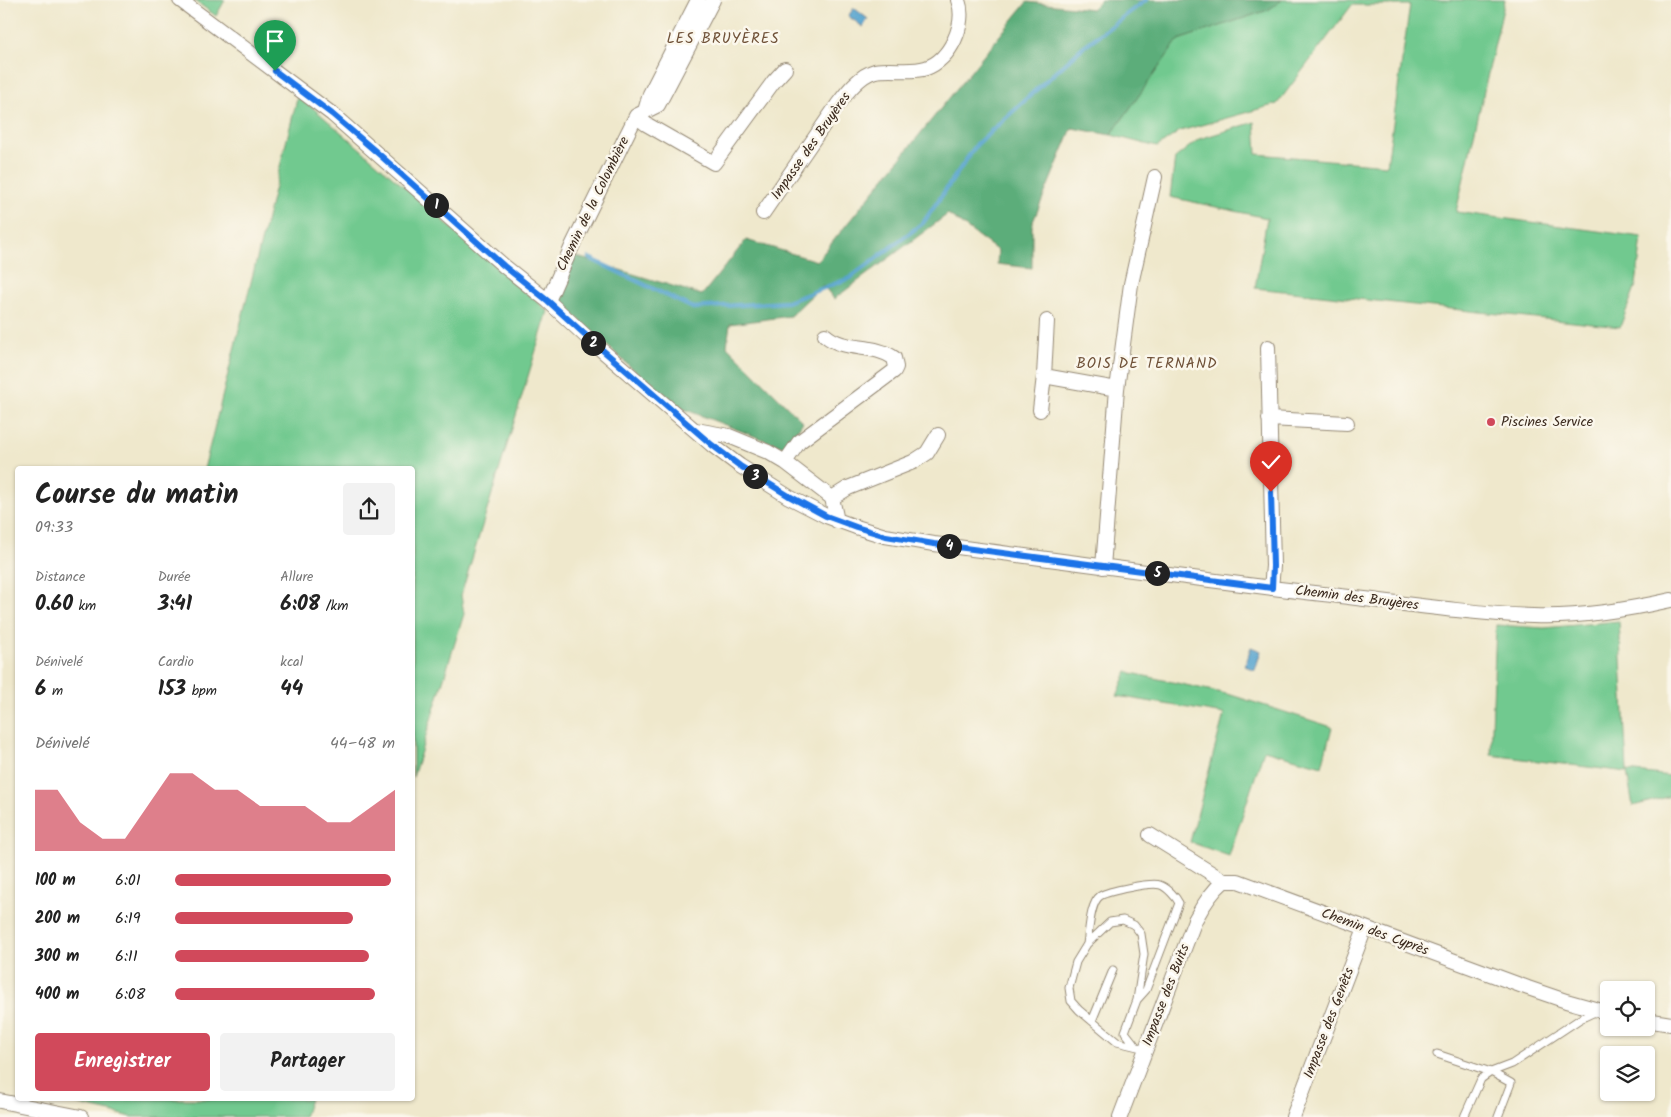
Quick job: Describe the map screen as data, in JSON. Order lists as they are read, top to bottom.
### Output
{
  "streets": {
    "street": [
      "Impasse des Bruyères",
      "Chemin de la Colombière",
      "Chemin des Bruyères",
      "Chemin des Cyprès",
      "Impasse des Buits",
      "Impasse des Genêts"
    ]
  },
  "crossings": [
    ["Chemin de la Colombière", "Chemin des Bruyères"],
    ["Chemin des Cyprès", "Impasse des Buits"],
    ["Chemin des Cyprès", "Impasse des Genêts"]
  ],
  "districts": ["LES BRUYÈRES", "BOIS DE TERNAND"],
  "places": ["Piscines Service"],
  "page": {
    "pins": [
      "1",
      "2",
      "3",
      "4",
      "5"
    ],
    "heading": ["Course du matin", "09:33"],
    "stats": [
      ["Distance", "0.60 km"],
      ["Durée", "3:41"],
      ["Allure", "6:08 /km"],
      ["Dénivelé", "6 m"],
      ["Cardio", "153 bpm"],
      ["kcal", "44"]
    ],
    "chart": ["Dénivelé", "44–48 m"],
    "list": [
      {
        "name": "100 m",
        "note": "6:01"
      },
      {
        "name": "200 m",
        "note": "6:19"
      },
      {
        "name": "300 m",
        "note": "6:11"
      },
      {
        "name": "400 m",
        "note": "6:08"
      }
    ],
    "buttons": ["Enregistrer", "Partager"]
  }
}
